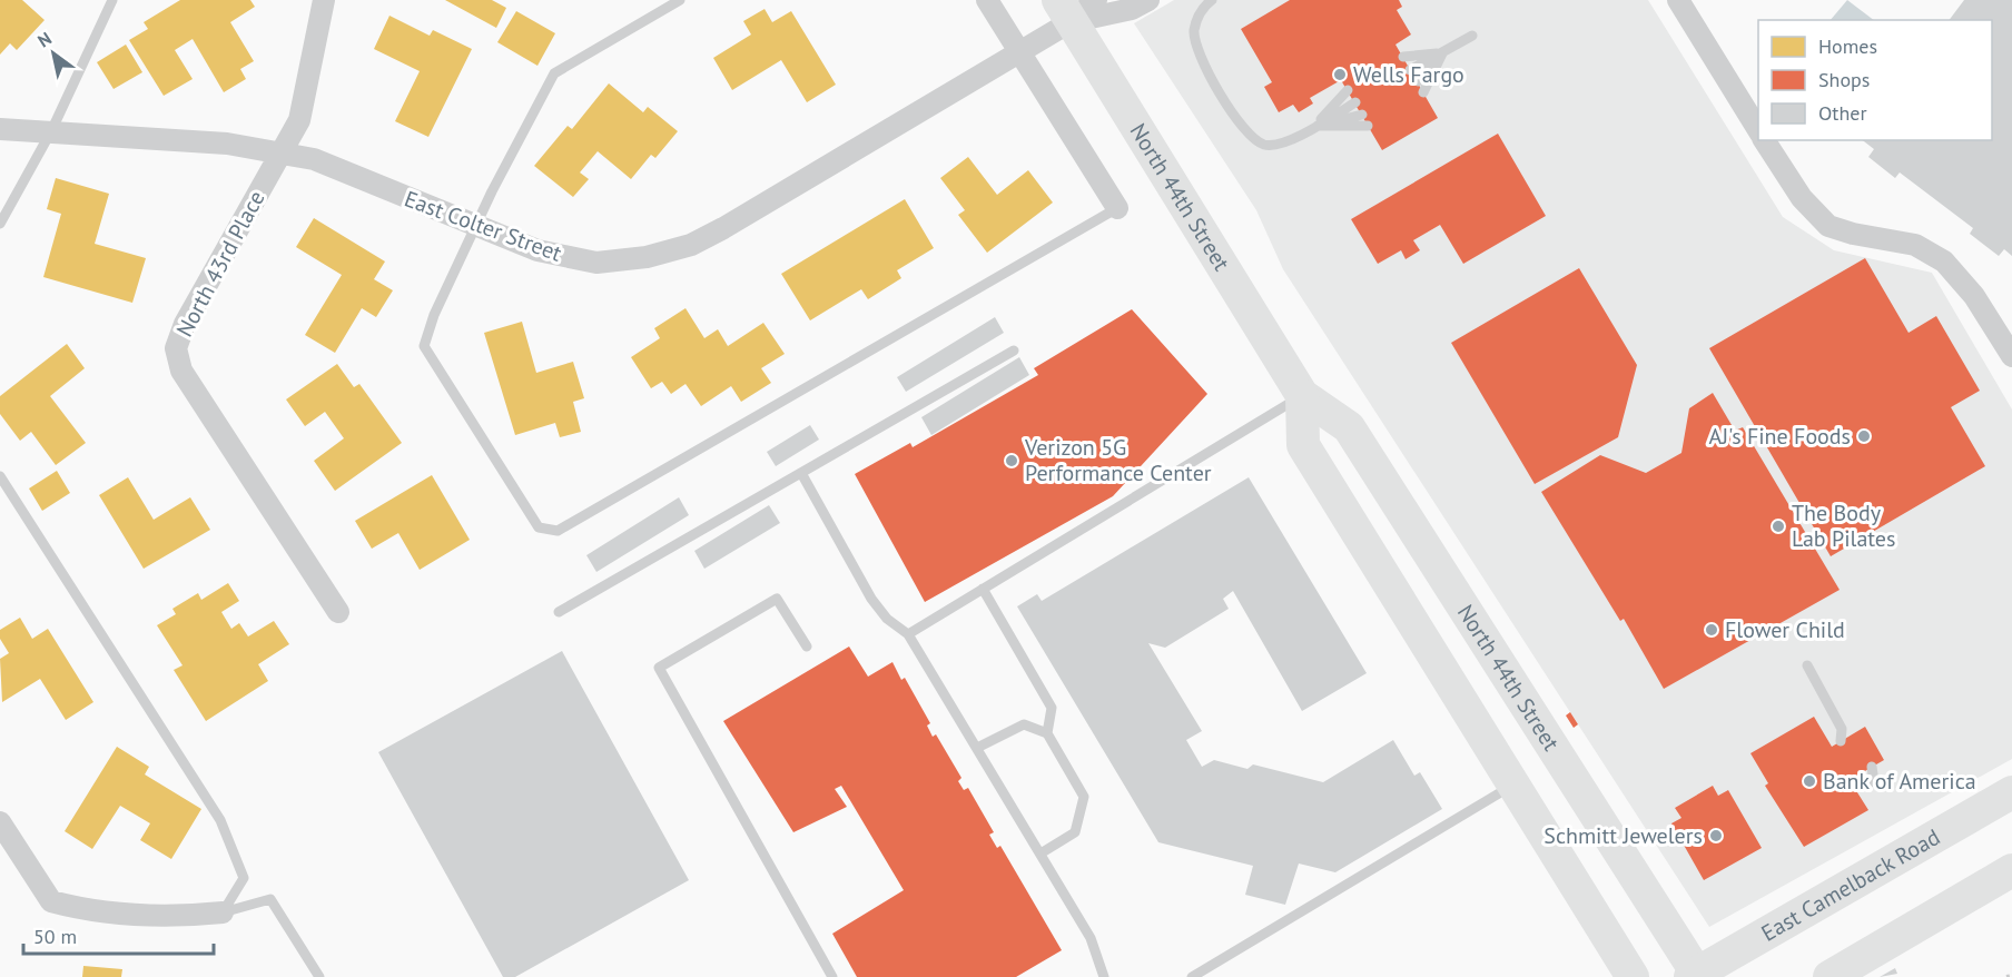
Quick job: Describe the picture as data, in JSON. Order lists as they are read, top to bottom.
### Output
{
  "streets": {
    "main road": ["North 44th Street", "East Camelback Road"],
    "street": ["East Colter Street", "North 43rd Place"]
  },
  "crossings": [
    ["North 44th Street", "East Colter Street"],
    ["North 44th Street", "East Camelback Road"],
    ["East Colter Street", "North 43rd Place"]
  ],
  "places": [
    "Wells Fargo",
    "AJ's Fine Foods",
    "Verizon 5G Performance Center",
    "The Body Lab Pilates",
    "Flower Child",
    "Bank of America",
    "Schmitt Jewelers"
  ],
  "legend": ["Homes", "Shops", "Other"],
  "scale_bar": "50 m",
  "north": "top left"
}
